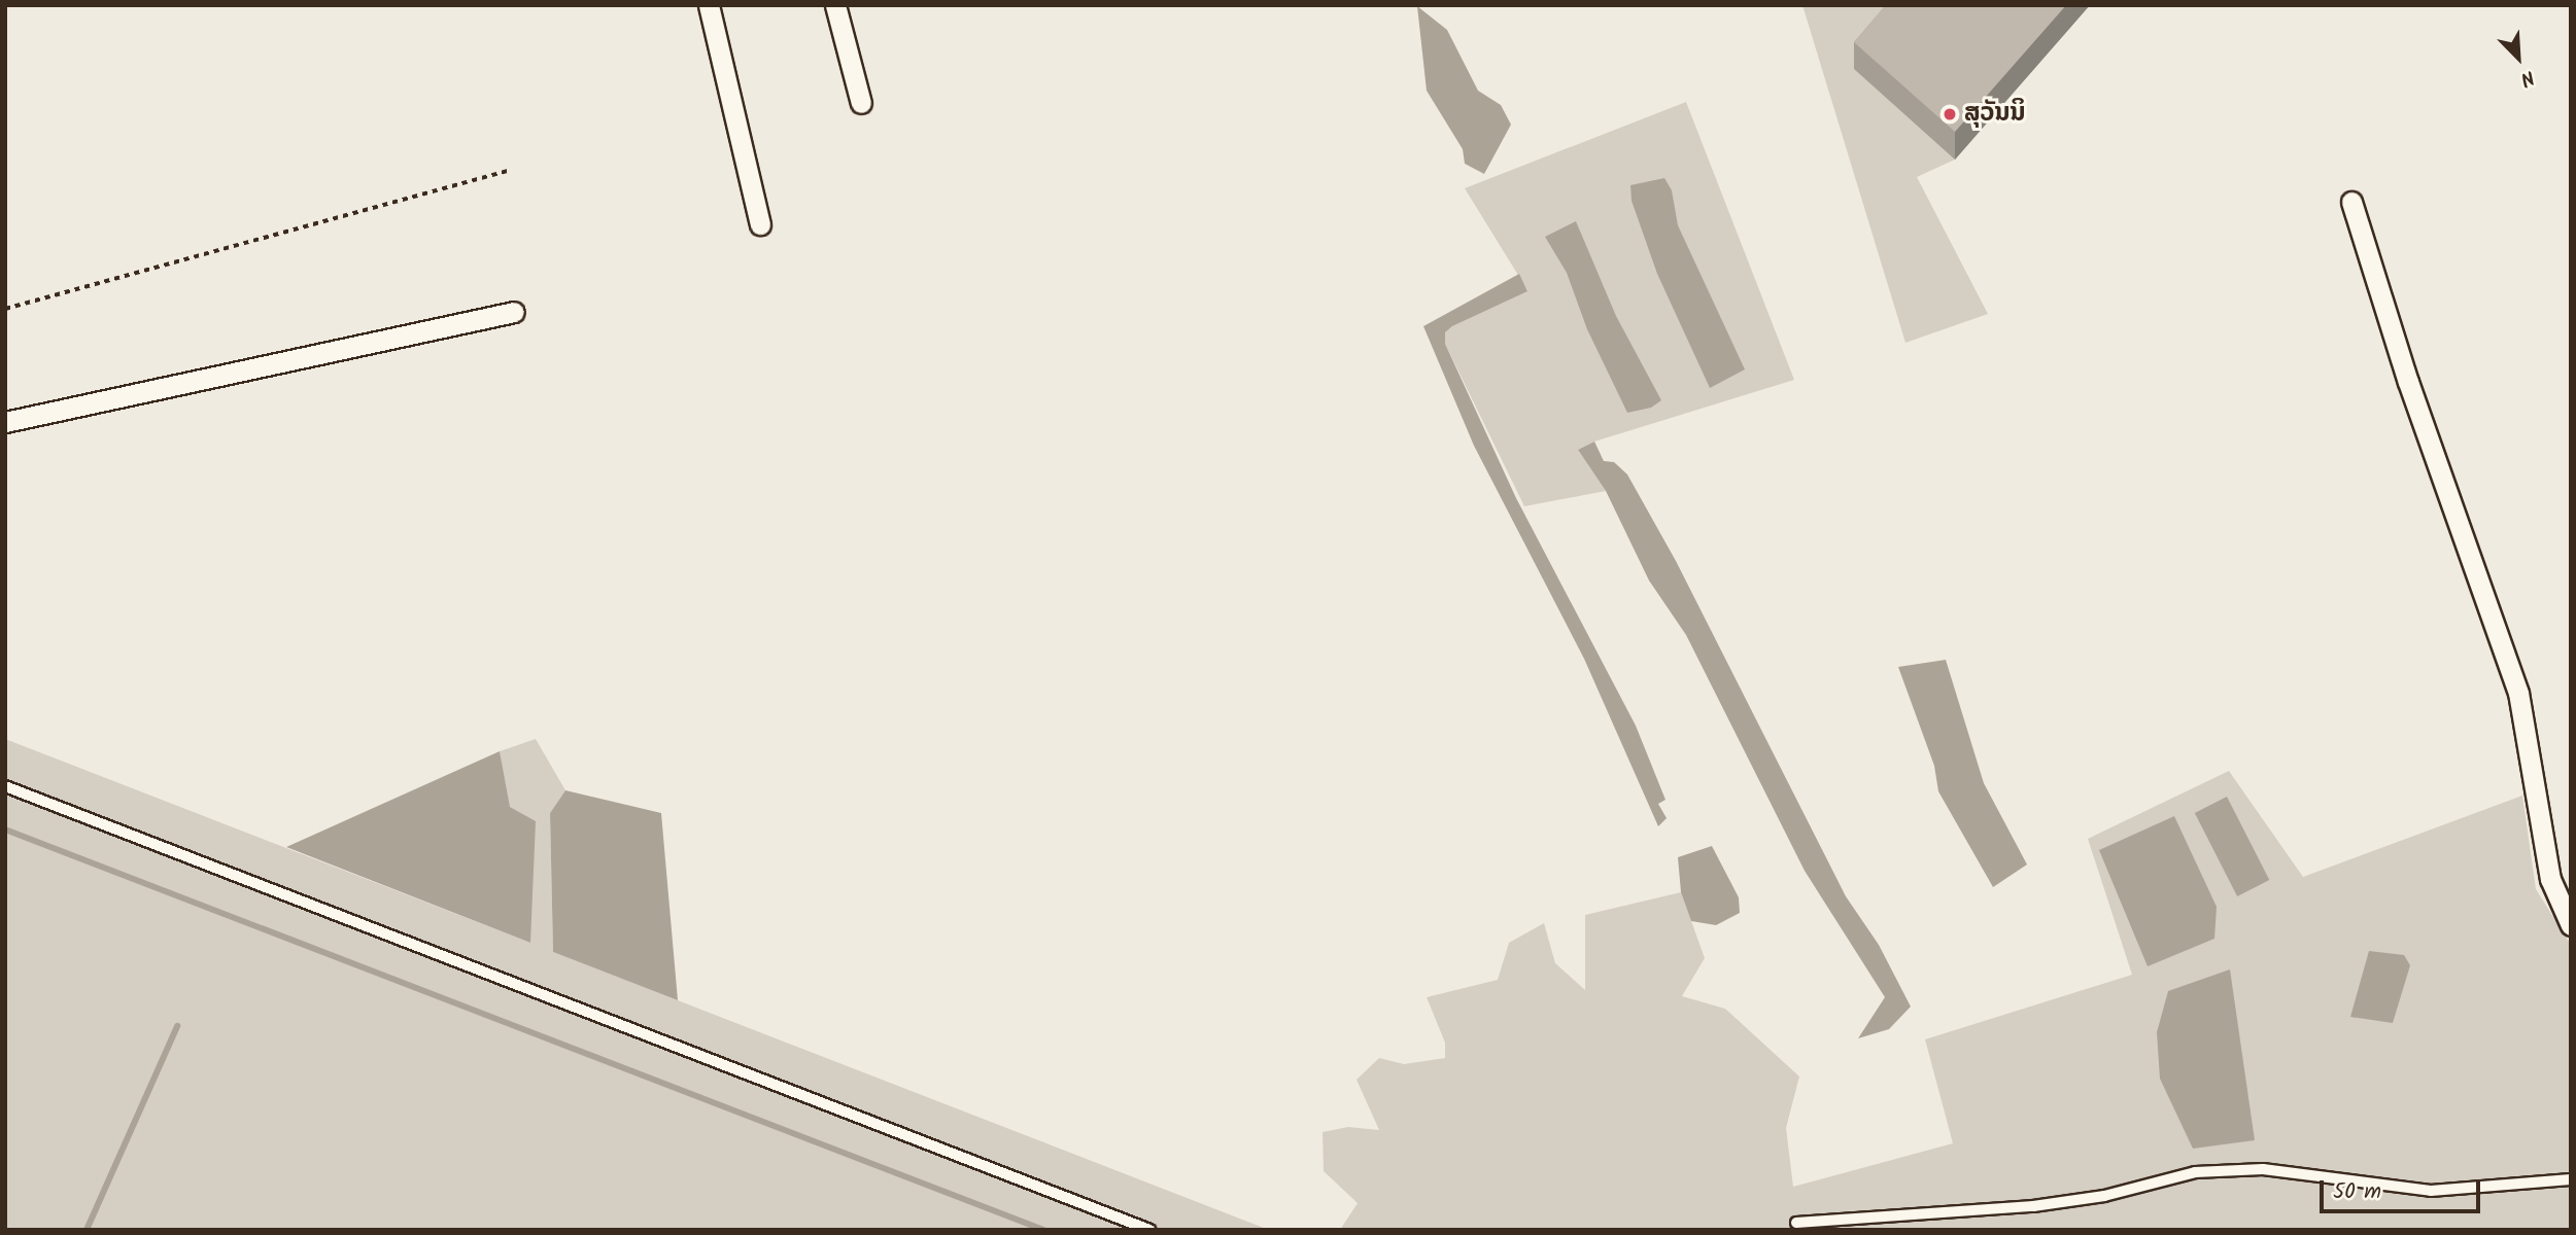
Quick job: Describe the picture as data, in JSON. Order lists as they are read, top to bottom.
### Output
{
  "places": ["ສຸວັນນິ"],
  "scale_bar": "50 m",
  "north": "bottom right"
}
